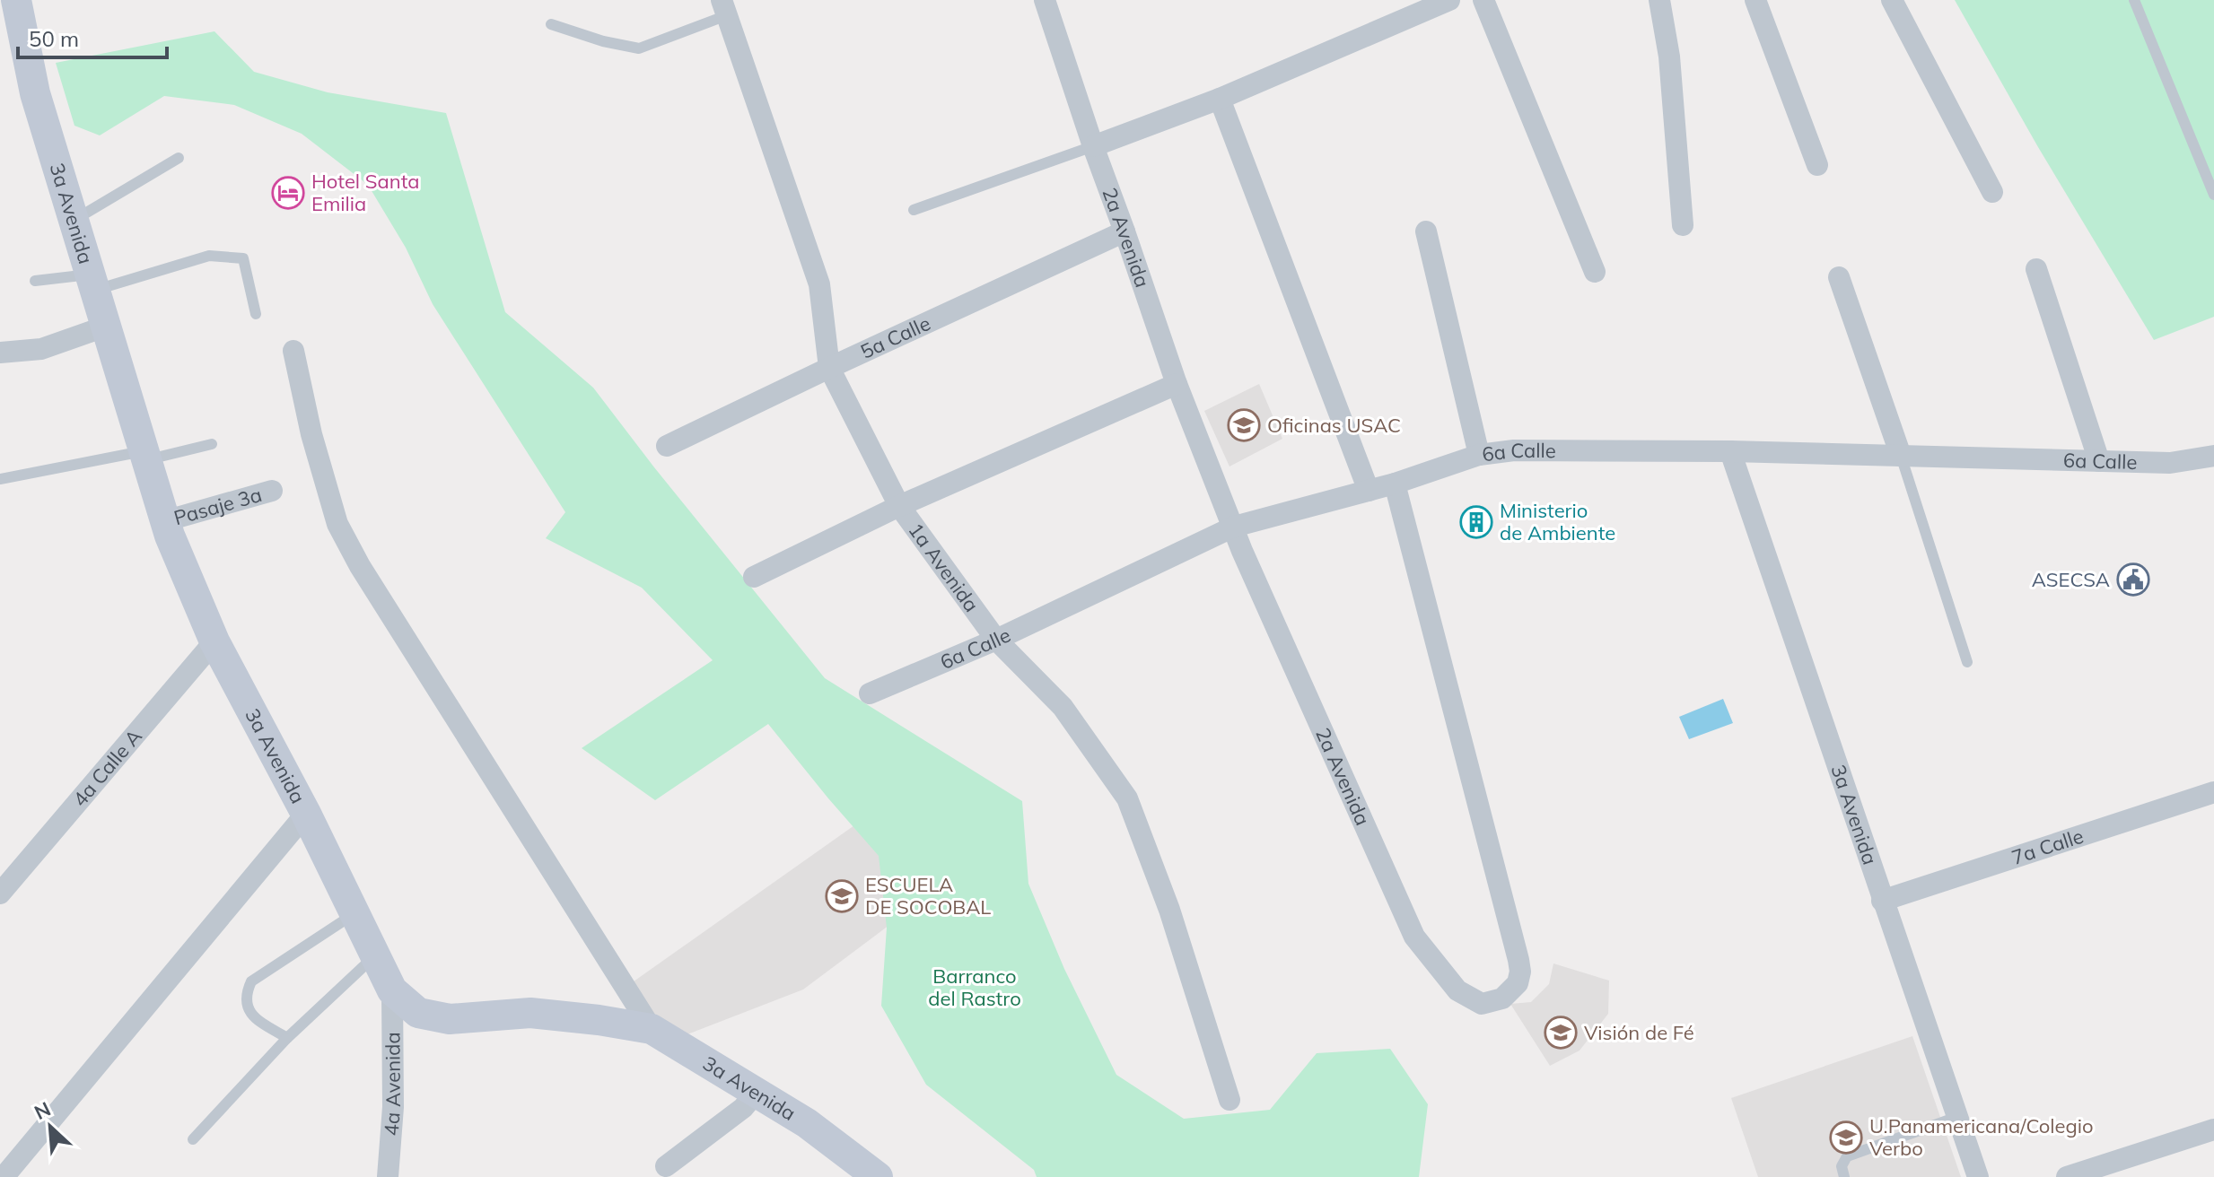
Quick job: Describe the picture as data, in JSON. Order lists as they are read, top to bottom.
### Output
{
  "streets": {
    "main road": ["3a Avenida"],
    "street": [
      "2a Avenida",
      "5a Calle",
      "6a Calle",
      "Pasaje 3a",
      "1a Avenida",
      "4a Calle A",
      "7a Calle",
      "4a Avenida"
    ]
  },
  "crossings": [
    ["3a Avenida", "6a Calle"],
    ["3a Avenida", "Pasaje 3a"],
    ["3a Avenida", "4a Calle A"],
    ["3a Avenida", "7a Calle"],
    ["3a Avenida", "4a Avenida"],
    ["2a Avenida", "5a Calle"],
    ["2a Avenida", "6a Calle"],
    ["5a Calle", "1a Avenida"],
    ["6a Calle", "1a Avenida"]
  ],
  "parks": ["Barranco del Rastro"],
  "places": {
    "hotel": ["Hotel Santa Emilia"],
    "school or university": [
      "Oficinas USAC",
      "ESCUELA DE SOCOBAL",
      "Visión de Fé",
      "U.Panamericana/Colegio Verbo"
    ],
    "building": ["Ministerio de Ambiente"],
    "public building": ["ASECSA"]
  },
  "scale_bar": "50 m",
  "north": "top left"
}
